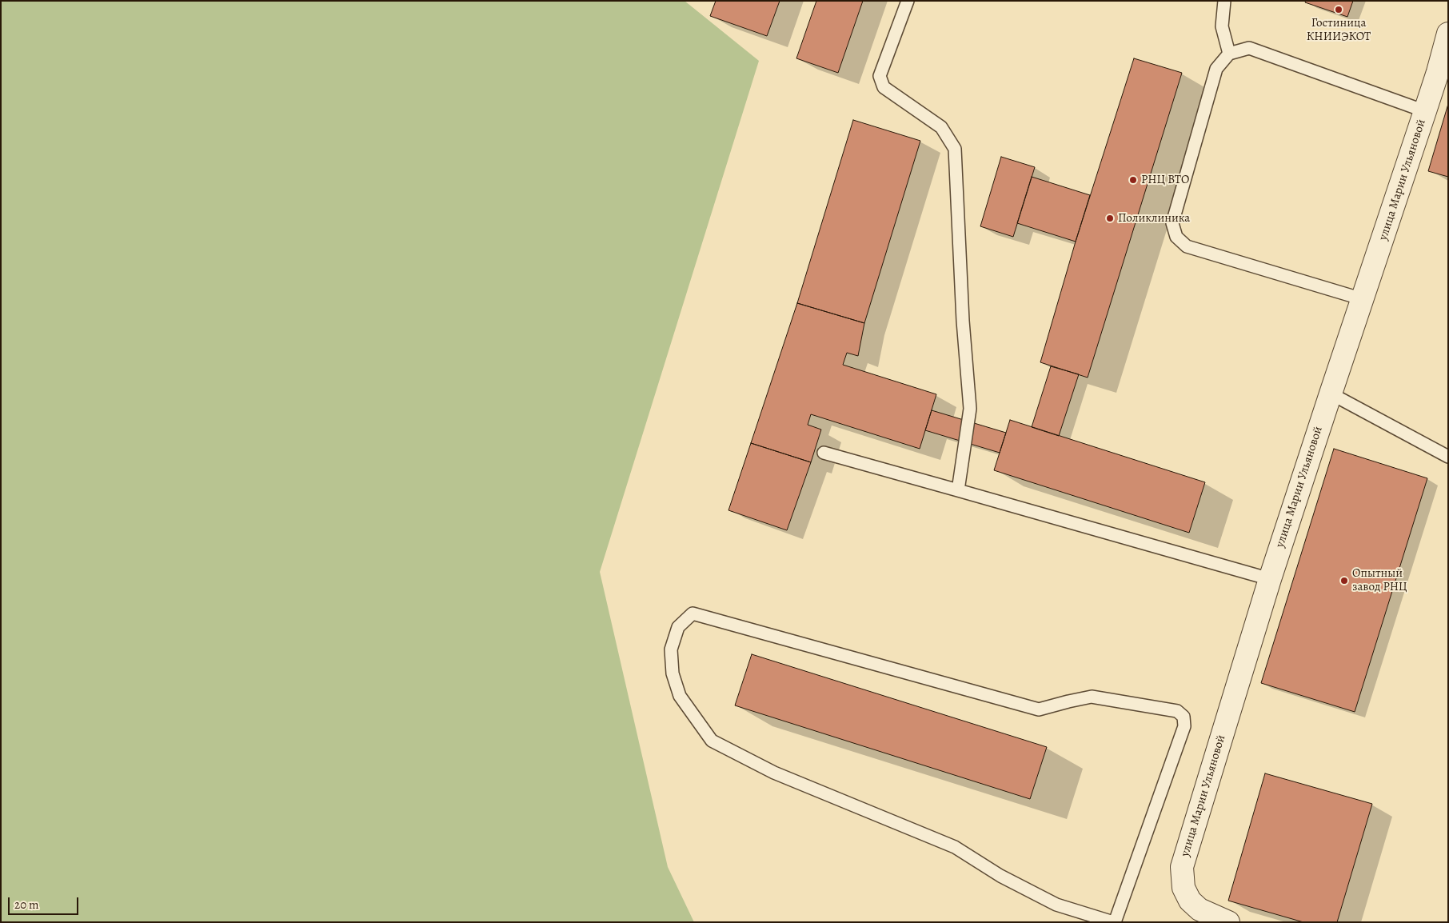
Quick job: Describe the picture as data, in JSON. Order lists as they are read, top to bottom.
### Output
{
  "streets": {
    "street": ["улица Марии Ульяновой"]
  },
  "places": [
    "Гостиница КНИИЭКОТ",
    "РНЦ ВТО",
    "Поликлиника",
    "Опытный завод РНЦ"
  ],
  "scale_bar": "20 m"
}
